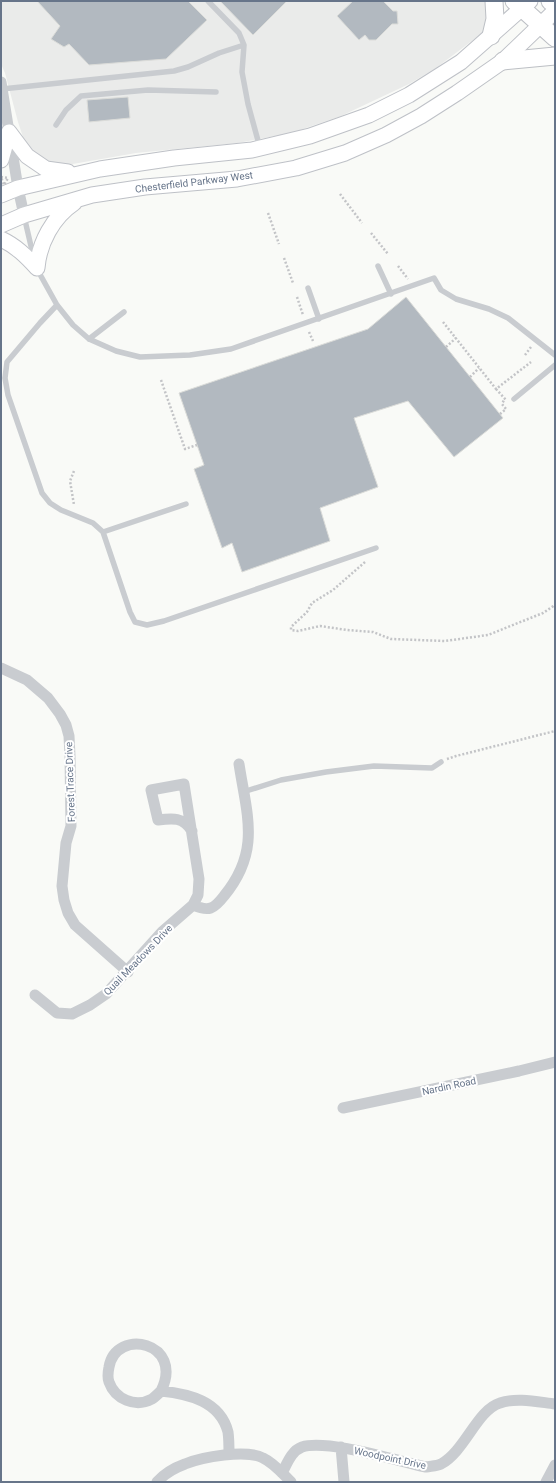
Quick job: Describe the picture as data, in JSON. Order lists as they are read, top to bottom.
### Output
{
  "streets": {
    "street": [
      "Chesterfield Parkway West",
      "Forest Trace Drive",
      "Quail Meadows Drive",
      "Nardin Road",
      "Woodpoint Drive"
    ]
  },
  "crossings": [
    ["Forest Trace Drive", "Quail Meadows Drive"]
  ]
}
